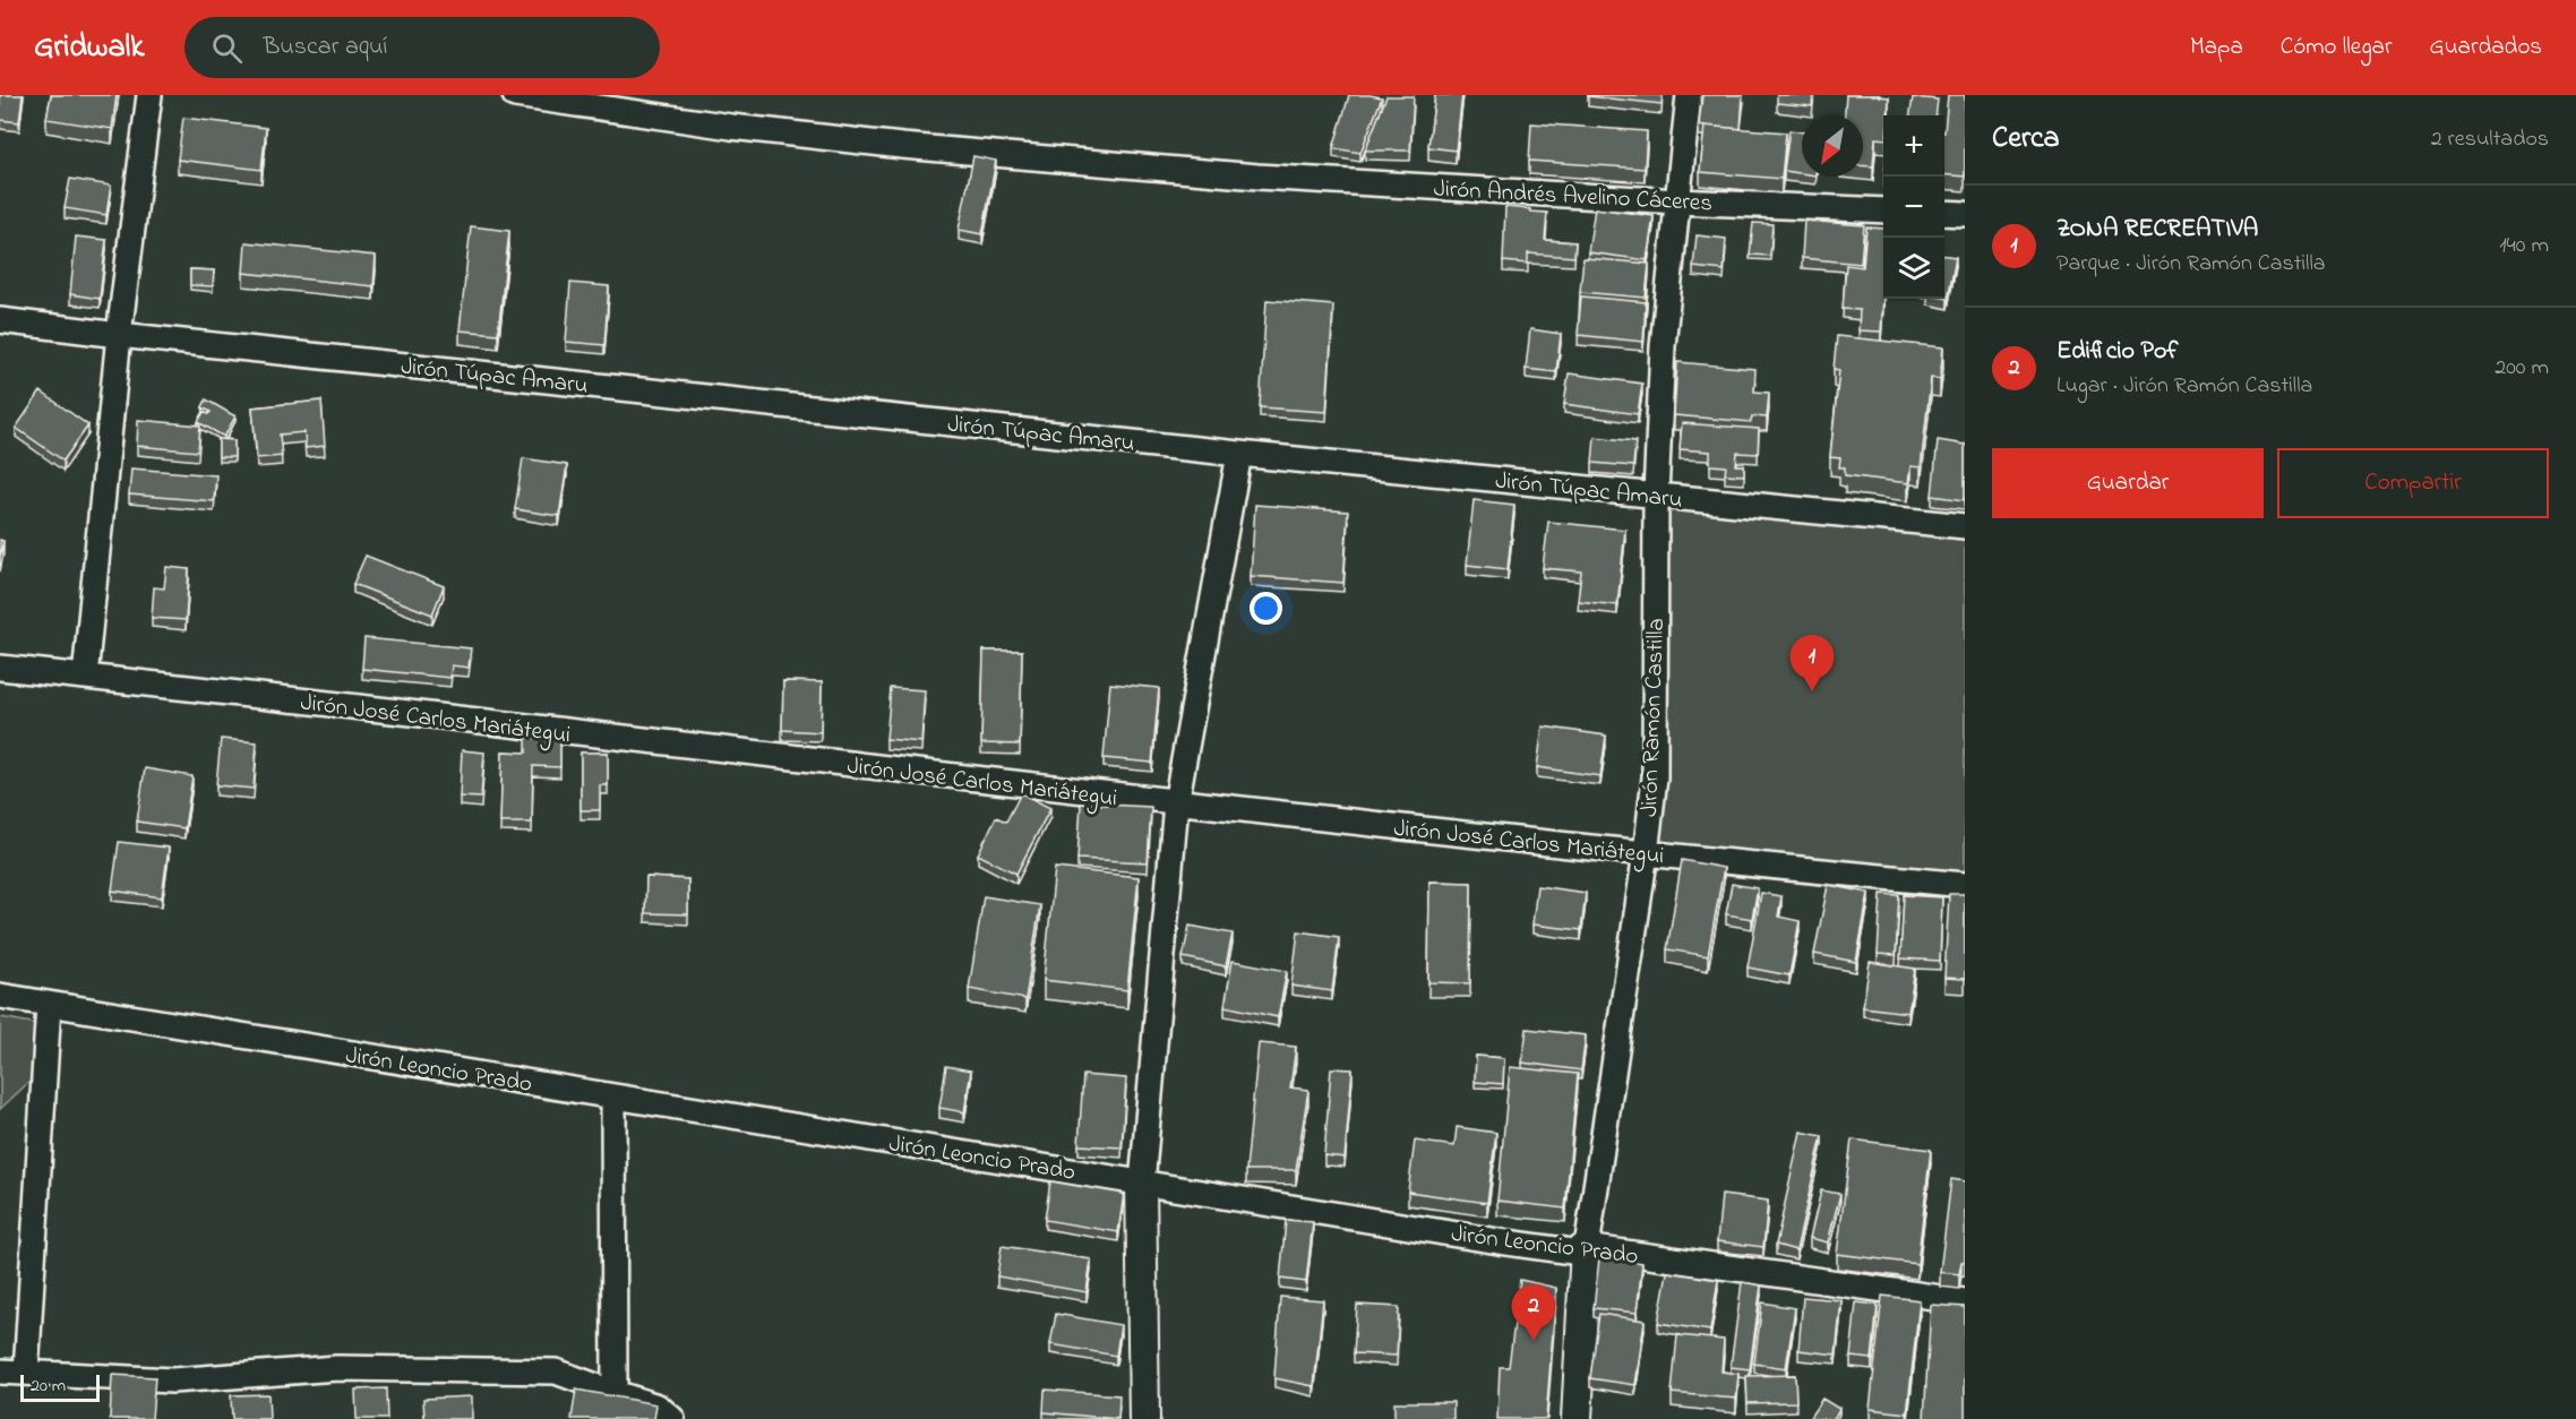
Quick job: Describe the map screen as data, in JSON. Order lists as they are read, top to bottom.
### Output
{
  "streets": {
    "street": [
      "Jirón Andrés Avelino Cáceres",
      "Jirón Túpac Amaru",
      "Jirón José Carlos Mariátegui",
      "Jirón Ramón Castilla",
      "Jirón Leoncio Prado"
    ]
  },
  "crossings": [
    ["Jirón Andrés Avelino Cáceres", "Jirón Ramón Castilla"],
    ["Jirón Túpac Amaru", "Jirón Ramón Castilla"],
    ["Jirón José Carlos Mariátegui", "Jirón Ramón Castilla"],
    ["Jirón Ramón Castilla", "Jirón Leoncio Prado"]
  ],
  "scale_bar": "20 m",
  "north": "bottom left",
  "page": {
    "header": "Gridwalk",
    "search": "Buscar aquí",
    "nav": ["Mapa", "Cómo llegar", "Guardados"],
    "heading": ["Cerca", "2 resultados"],
    "map_buttons": ["+", "−"],
    "list": [
      {
        "mark": "1",
        "name": "ZONA RECREATIVA",
        "note": "Parque · Jirón Ramón Castilla",
        "value": "140 m"
      },
      {
        "mark": "2",
        "name": "Edificio Pof",
        "note": "Lugar · Jirón Ramón Castilla",
        "value": "200 m"
      }
    ],
    "buttons": ["Guardar", "Compartir"],
    "pins": ["1", "2"],
    "scale": "20 m"
  }
}
